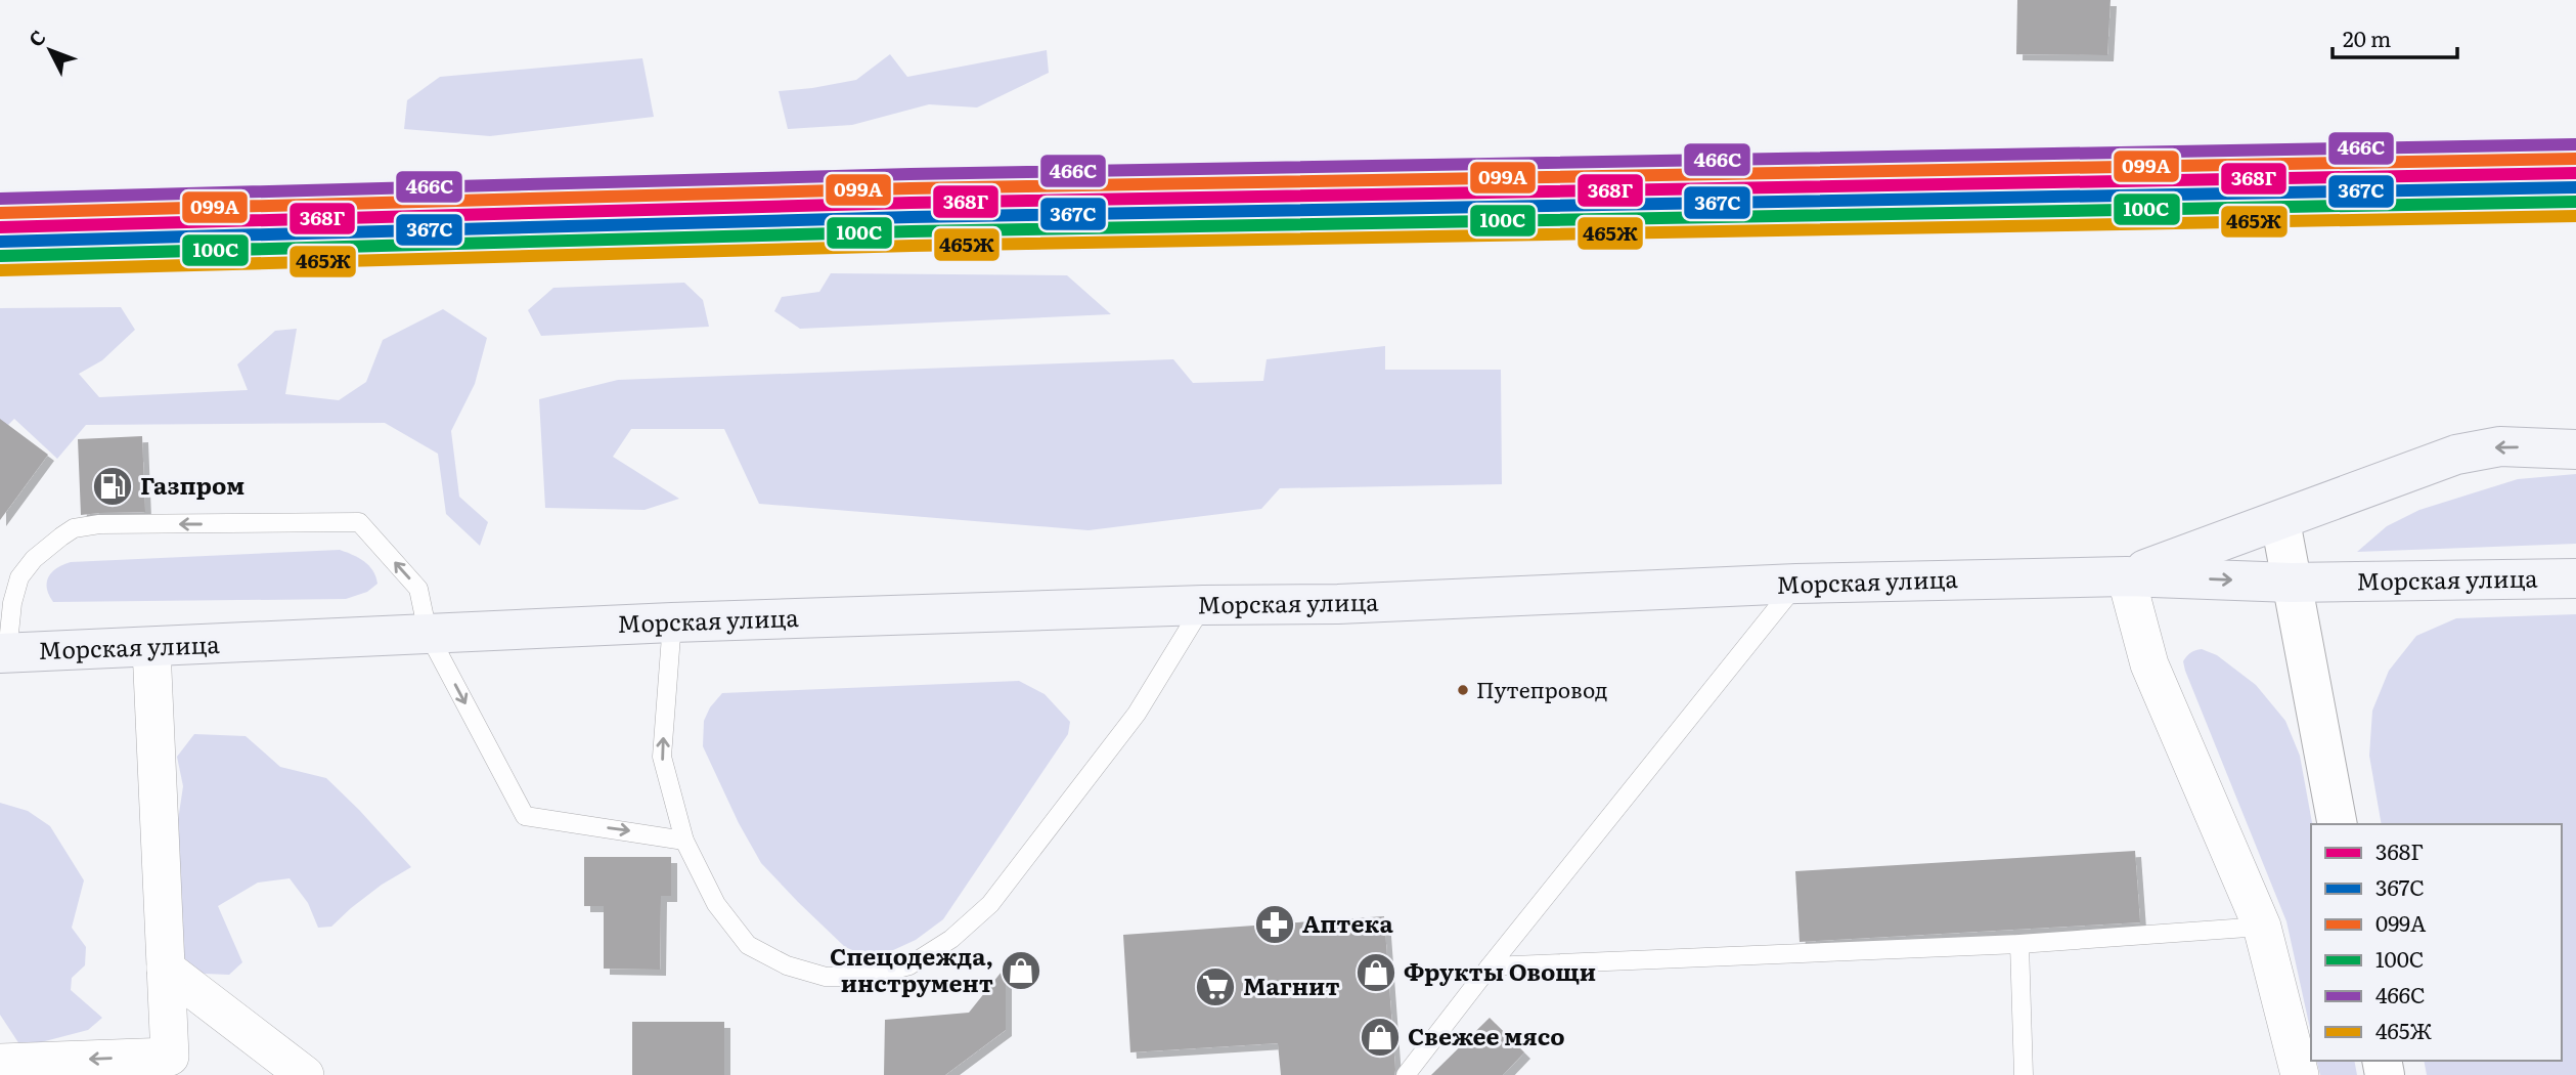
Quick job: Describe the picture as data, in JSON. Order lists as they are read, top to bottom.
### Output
{
  "streets": {
    "main road": ["Морская улица"]
  },
  "places": {
    "fuel station": ["Газпром"],
    "other": ["Путепровод"],
    "pharmacy": ["Аптека"],
    "shop": ["Спецодежда, инструмент", "Фрукты Овощи", "Свежее мясо"],
    "supermarket": ["Магнит"]
  },
  "lines": [
    "transit line 466С",
    "transit line 099А",
    "transit line 368Г",
    "transit line 367С",
    "transit line 100C",
    "transit line 465Ж"
  ],
  "legend": [
    "368Г",
    "367С",
    "099А",
    "100C",
    "466С",
    "465Ж"
  ],
  "scale_bar": "20 m",
  "north": "top left"
}
